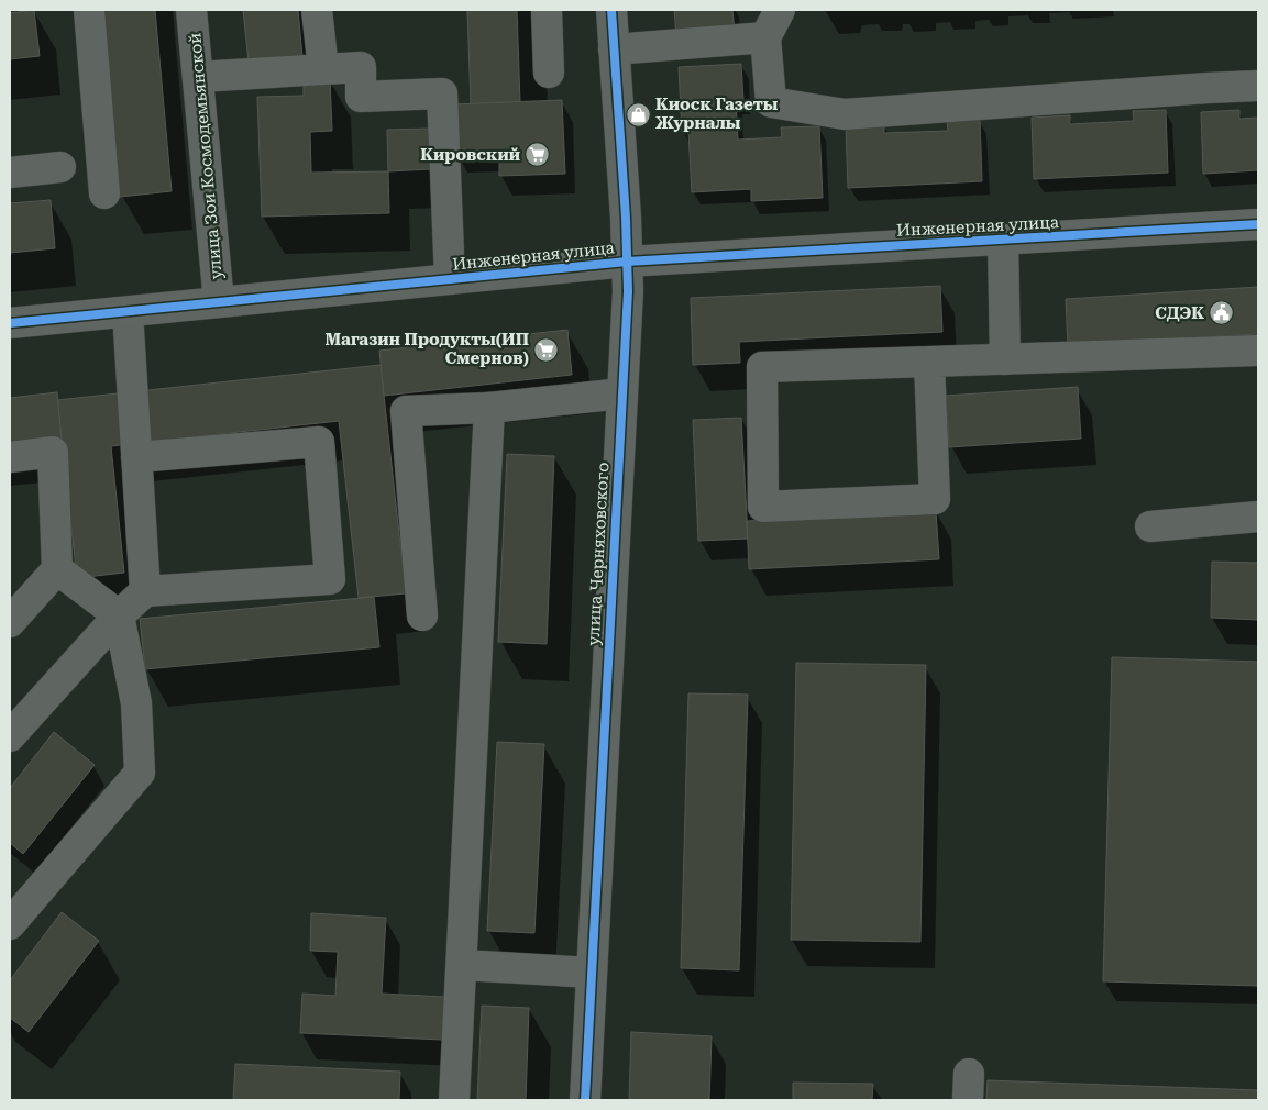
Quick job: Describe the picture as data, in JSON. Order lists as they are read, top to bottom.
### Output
{
  "streets": {
    "street": ["улица Зои Космодемьянской", "Инженерная улица", "улица Черняховского"]
  },
  "crossings": [
    ["улица Зои Космодемьянской", "Инженерная улица"],
    ["Инженерная улица", "улица Черняховского"]
  ],
  "places": {
    "shop": ["Киоск Газеты Журналы"],
    "supermarket": ["Кировский", "Магазин Продукты(ИП Смернов)"],
    "public building": ["СДЭК"]
  }
}
